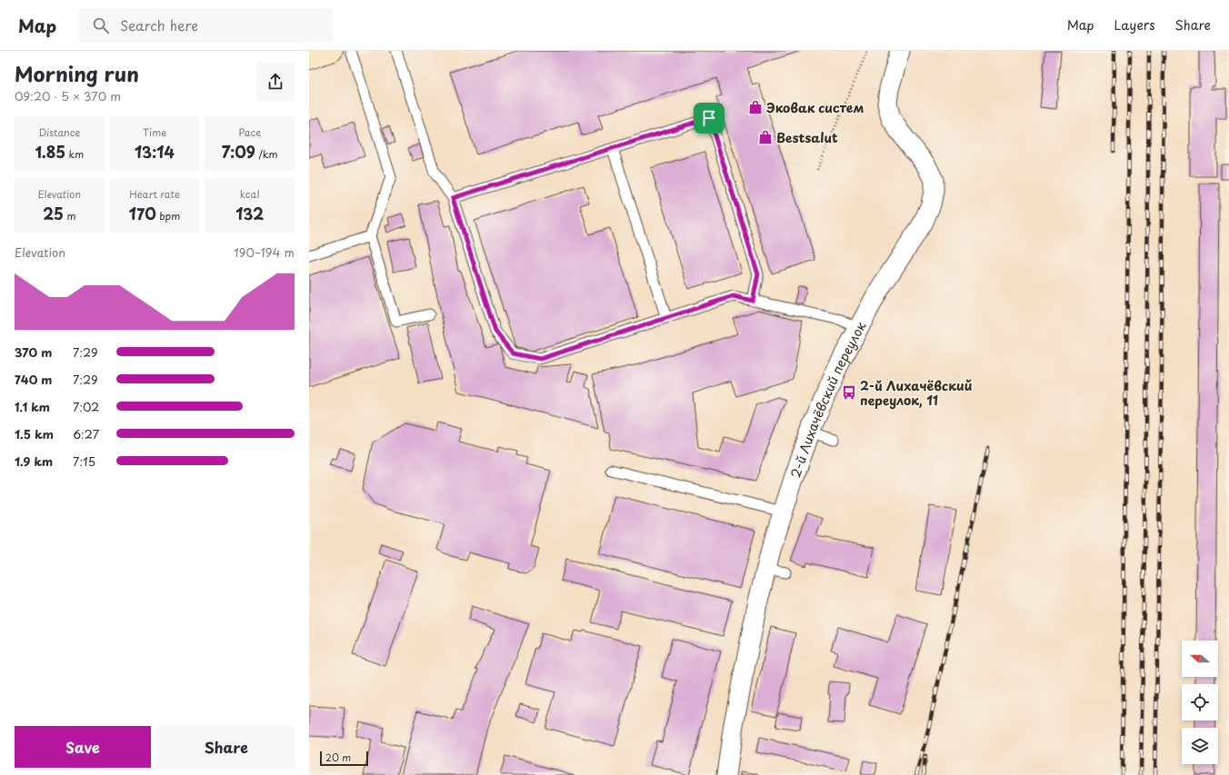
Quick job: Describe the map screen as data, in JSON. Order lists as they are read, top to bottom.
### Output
{
  "streets": {
    "street": ["2-й Лихачёвский переулок"]
  },
  "places": {
    "shop": ["Эковак систем", "Bestsalut"],
    "bus stop": ["2-й Лихачёвский переулок, 11"]
  },
  "scale_bar": "20 m",
  "north": "left",
  "page": {
    "header": "Map",
    "search": "Search here",
    "nav": ["Map", "Layers", "Share"],
    "heading": ["Morning run", "09:20 · 5 × 370 m"],
    "stats": [
      ["Distance", "1.85 km"],
      ["Time", "13:14"],
      ["Pace", "7:09 /km"],
      ["Elevation", "25 m"],
      ["Heart rate", "170 bpm"],
      ["kcal", "132"]
    ],
    "chart": ["Elevation", "190–194 m"],
    "list": [
      {
        "name": "370 m",
        "note": "7:29"
      },
      {
        "name": "740 m",
        "note": "7:29"
      },
      {
        "name": "1.1 km",
        "note": "7:02"
      },
      {
        "name": "1.5 km",
        "note": "6:27"
      },
      {
        "name": "1.9 km",
        "note": "7:15"
      }
    ],
    "buttons": ["Save", "Share"],
    "scale": "20 m"
  }
}
